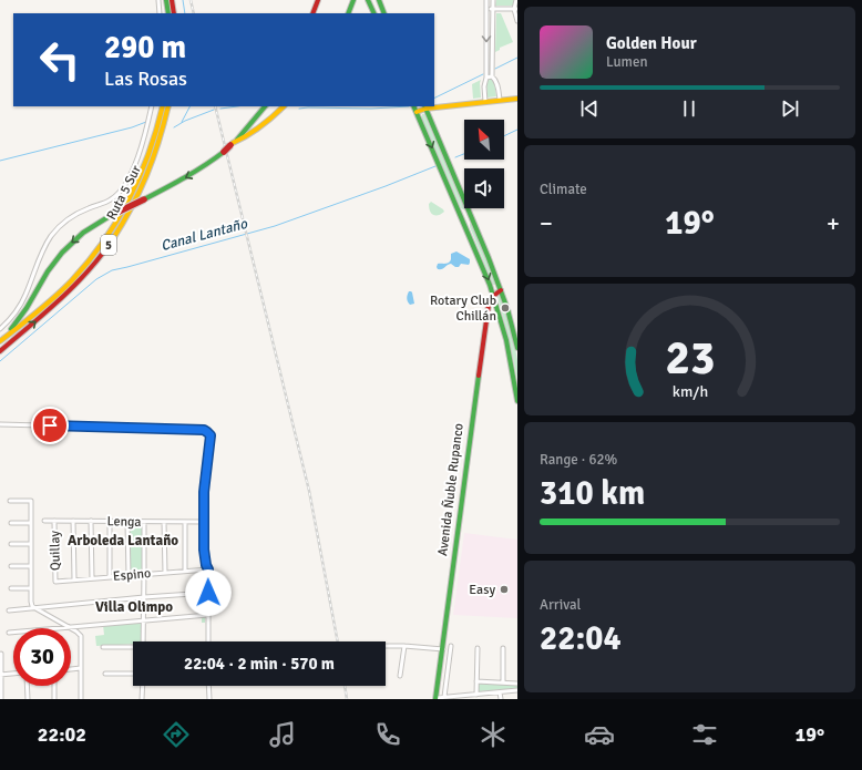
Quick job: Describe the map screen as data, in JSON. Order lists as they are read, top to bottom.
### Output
{
  "streets": {
    "main road": ["Ruta 5 Sur", "5", "Avenida Ñuble Rupanco"],
    "street": ["Lenga", "Quillay", "Espino"]
  },
  "crossings": [
    ["Lenga", "Quillay"],
    ["Quillay", "Espino"]
  ],
  "districts": ["Arboleda Lantaño", "Villa Olimpo"],
  "water": ["Canal Lantaño"],
  "places": ["Rotary Club Chillán", "Easy"],
  "north": "top left",
  "page": {
    "turn": ["290 m", "Las Rosas"],
    "song": ["Golden Hour", "Lumen"],
    "tile": [
      "Climate",
      ["Range · 62%", "310 km"],
      ["Arrival", "22:04"]
    ],
    "heat": ["−", "19°", "+"],
    "limit": "30",
    "trip": "22:04 · 2 min · 570 m",
    "tabs": ["22:02", "19°"],
    "gauge": ["23", "km/h"]
  }
}
